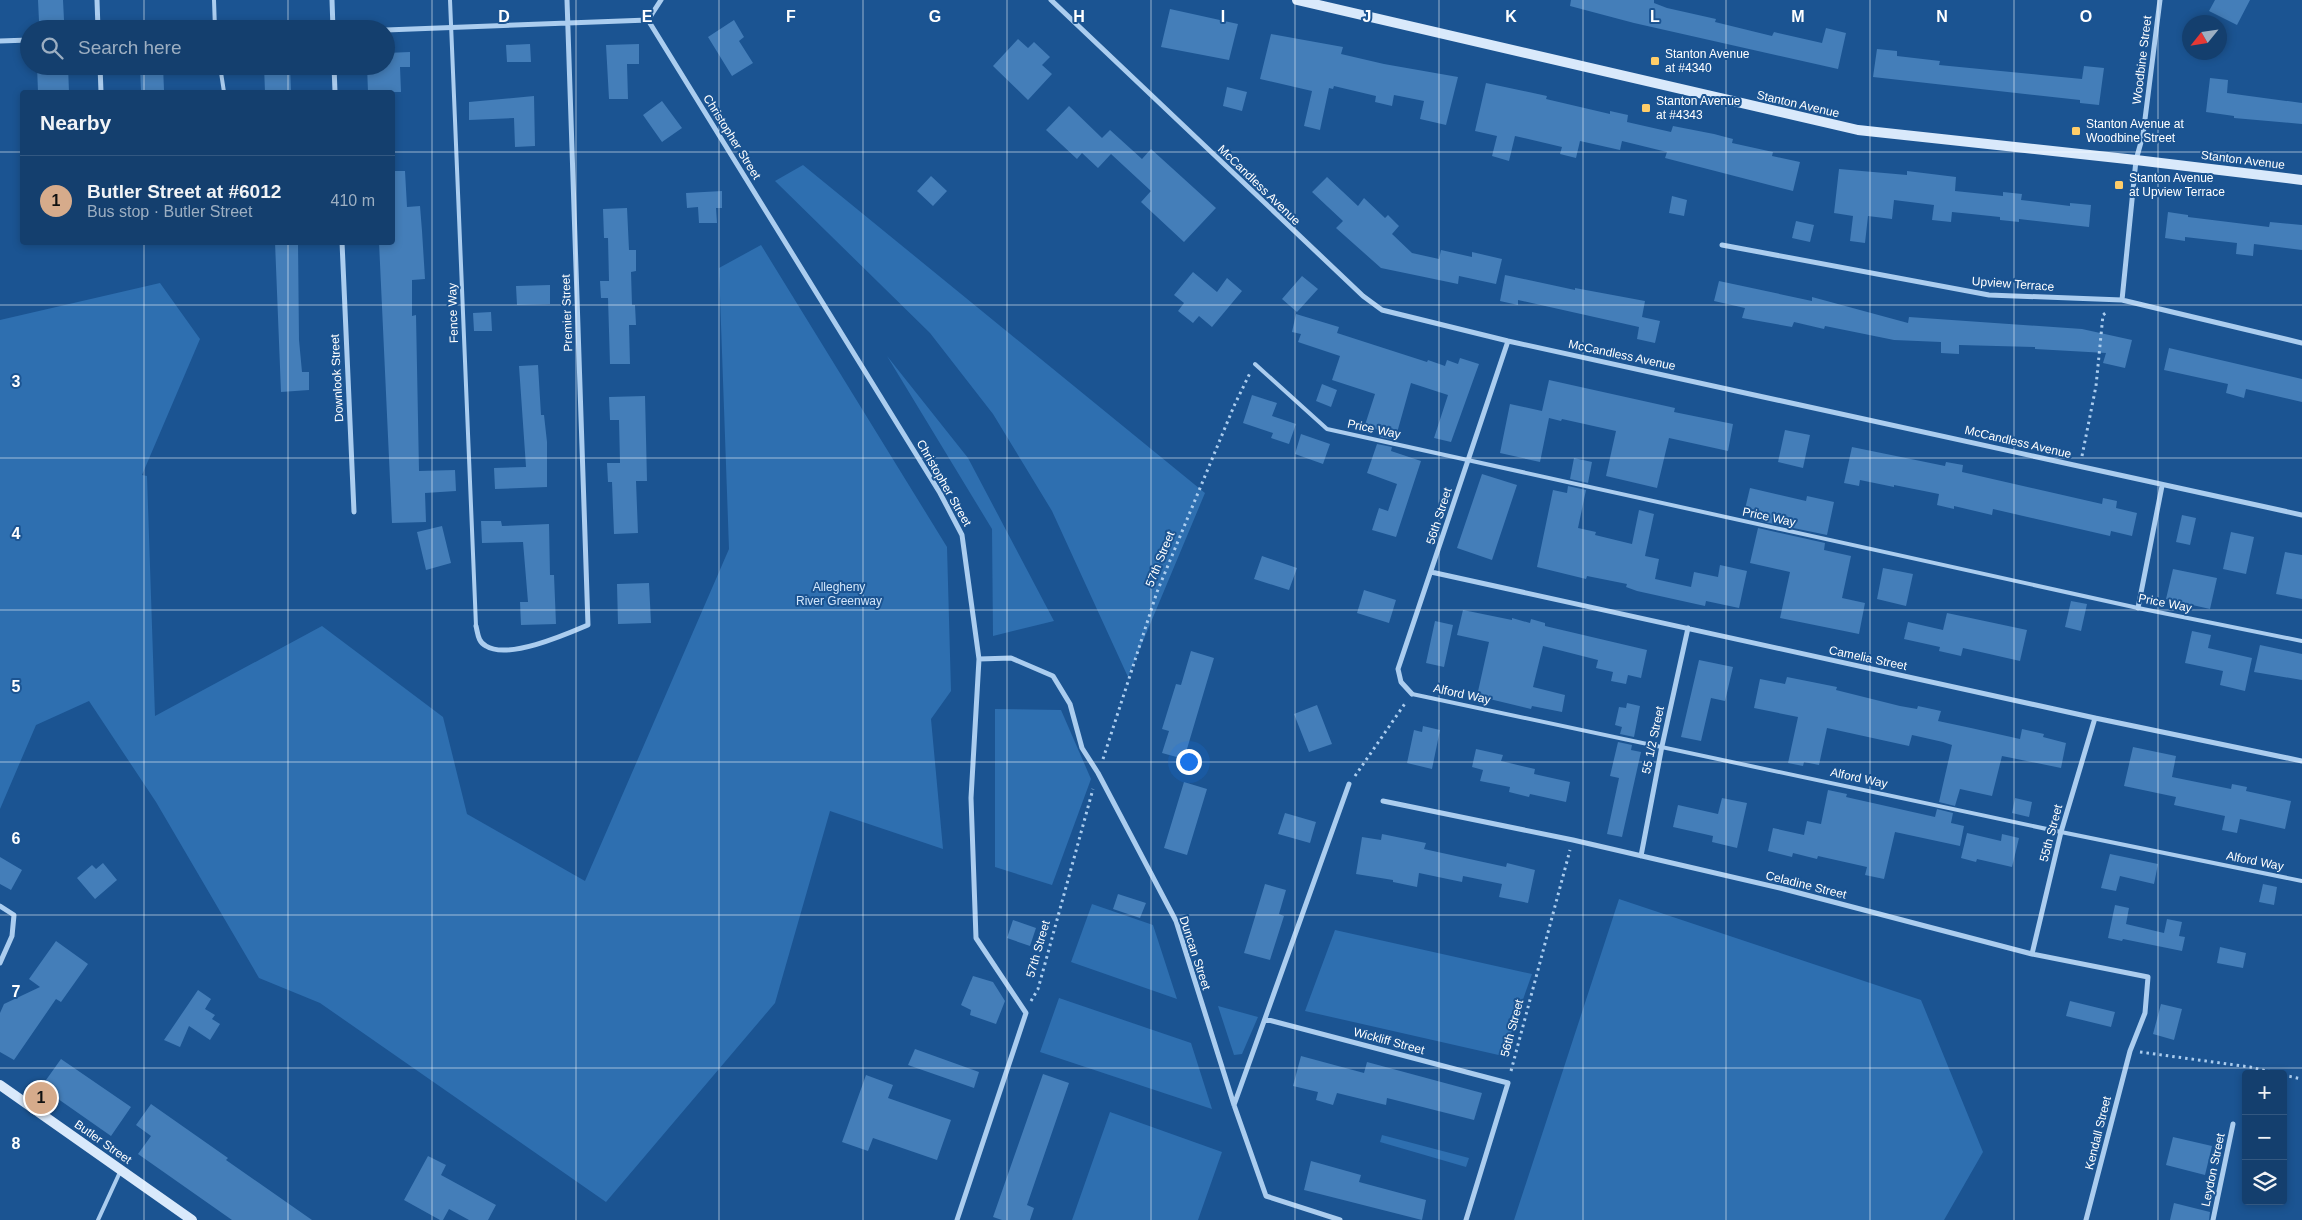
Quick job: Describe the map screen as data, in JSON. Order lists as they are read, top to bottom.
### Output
{
  "streets": {
    "street": [
      "Woodbine Street",
      "Stanton Avenue",
      "Christopher Street",
      "McCandless Avenue",
      "Upview Terrace",
      "Premier Street",
      "Downlook Street",
      "56th Street",
      "Camelia Street",
      "55 1/2 Street",
      "55th Street",
      "Celadine Street",
      "Duncan Street",
      "Wickliff Street",
      "Kendall Street",
      "Butler Street",
      "Leydon Street"
    ],
    "lane": ["Fence Way", "Price Way", "Alford Way"],
    "path": ["57th Street"]
  },
  "crossings": [
    ["Woodbine Street", "Stanton Avenue"],
    ["Woodbine Street", "Upview Terrace"],
    ["Christopher Street", "Duncan Street"],
    ["McCandless Avenue", "56th Street"],
    ["Fence Way", "Premier Street"],
    ["Price Way", "56th Street"],
    ["Price Way", "57th Street"],
    ["56th Street", "Camelia Street"],
    ["56th Street", "Alford Way"],
    ["56th Street", "Celadine Street"],
    ["56th Street", "Wickliff Street"],
    ["Camelia Street", "55 1/2 Street"],
    ["Camelia Street", "55th Street"],
    ["Alford Way", "55 1/2 Street"],
    ["Alford Way", "55th Street"],
    ["55 1/2 Street", "Celadine Street"],
    ["55th Street", "Celadine Street"],
    ["Celadine Street", "Kendall Street"]
  ],
  "parks": ["Allegheny River Greenway"],
  "places": {
    "transit": [
      "Stanton Avenue at #4340",
      "Stanton Avenue at #4343",
      "Stanton Avenue at Woodbine Street",
      "Stanton Avenue at Upview Terrace"
    ]
  },
  "north": "bottom left",
  "page": {
    "search": "Search here",
    "heading": "Nearby",
    "list": [
      {
        "mark": "1",
        "name": "Butler Street at #6012",
        "note": "Bus stop · Butler Street",
        "value": "410 m"
      }
    ],
    "map_buttons": ["+", "−"],
    "pins": "1"
  },
  "grid": {
    "columns": [
      "D",
      "E",
      "F",
      "G",
      "H",
      "I",
      "J",
      "K",
      "L",
      "M",
      "N",
      "O"
    ],
    "rows": [
      "3",
      "4",
      "5",
      "6",
      "7",
      "8"
    ]
  }
}
